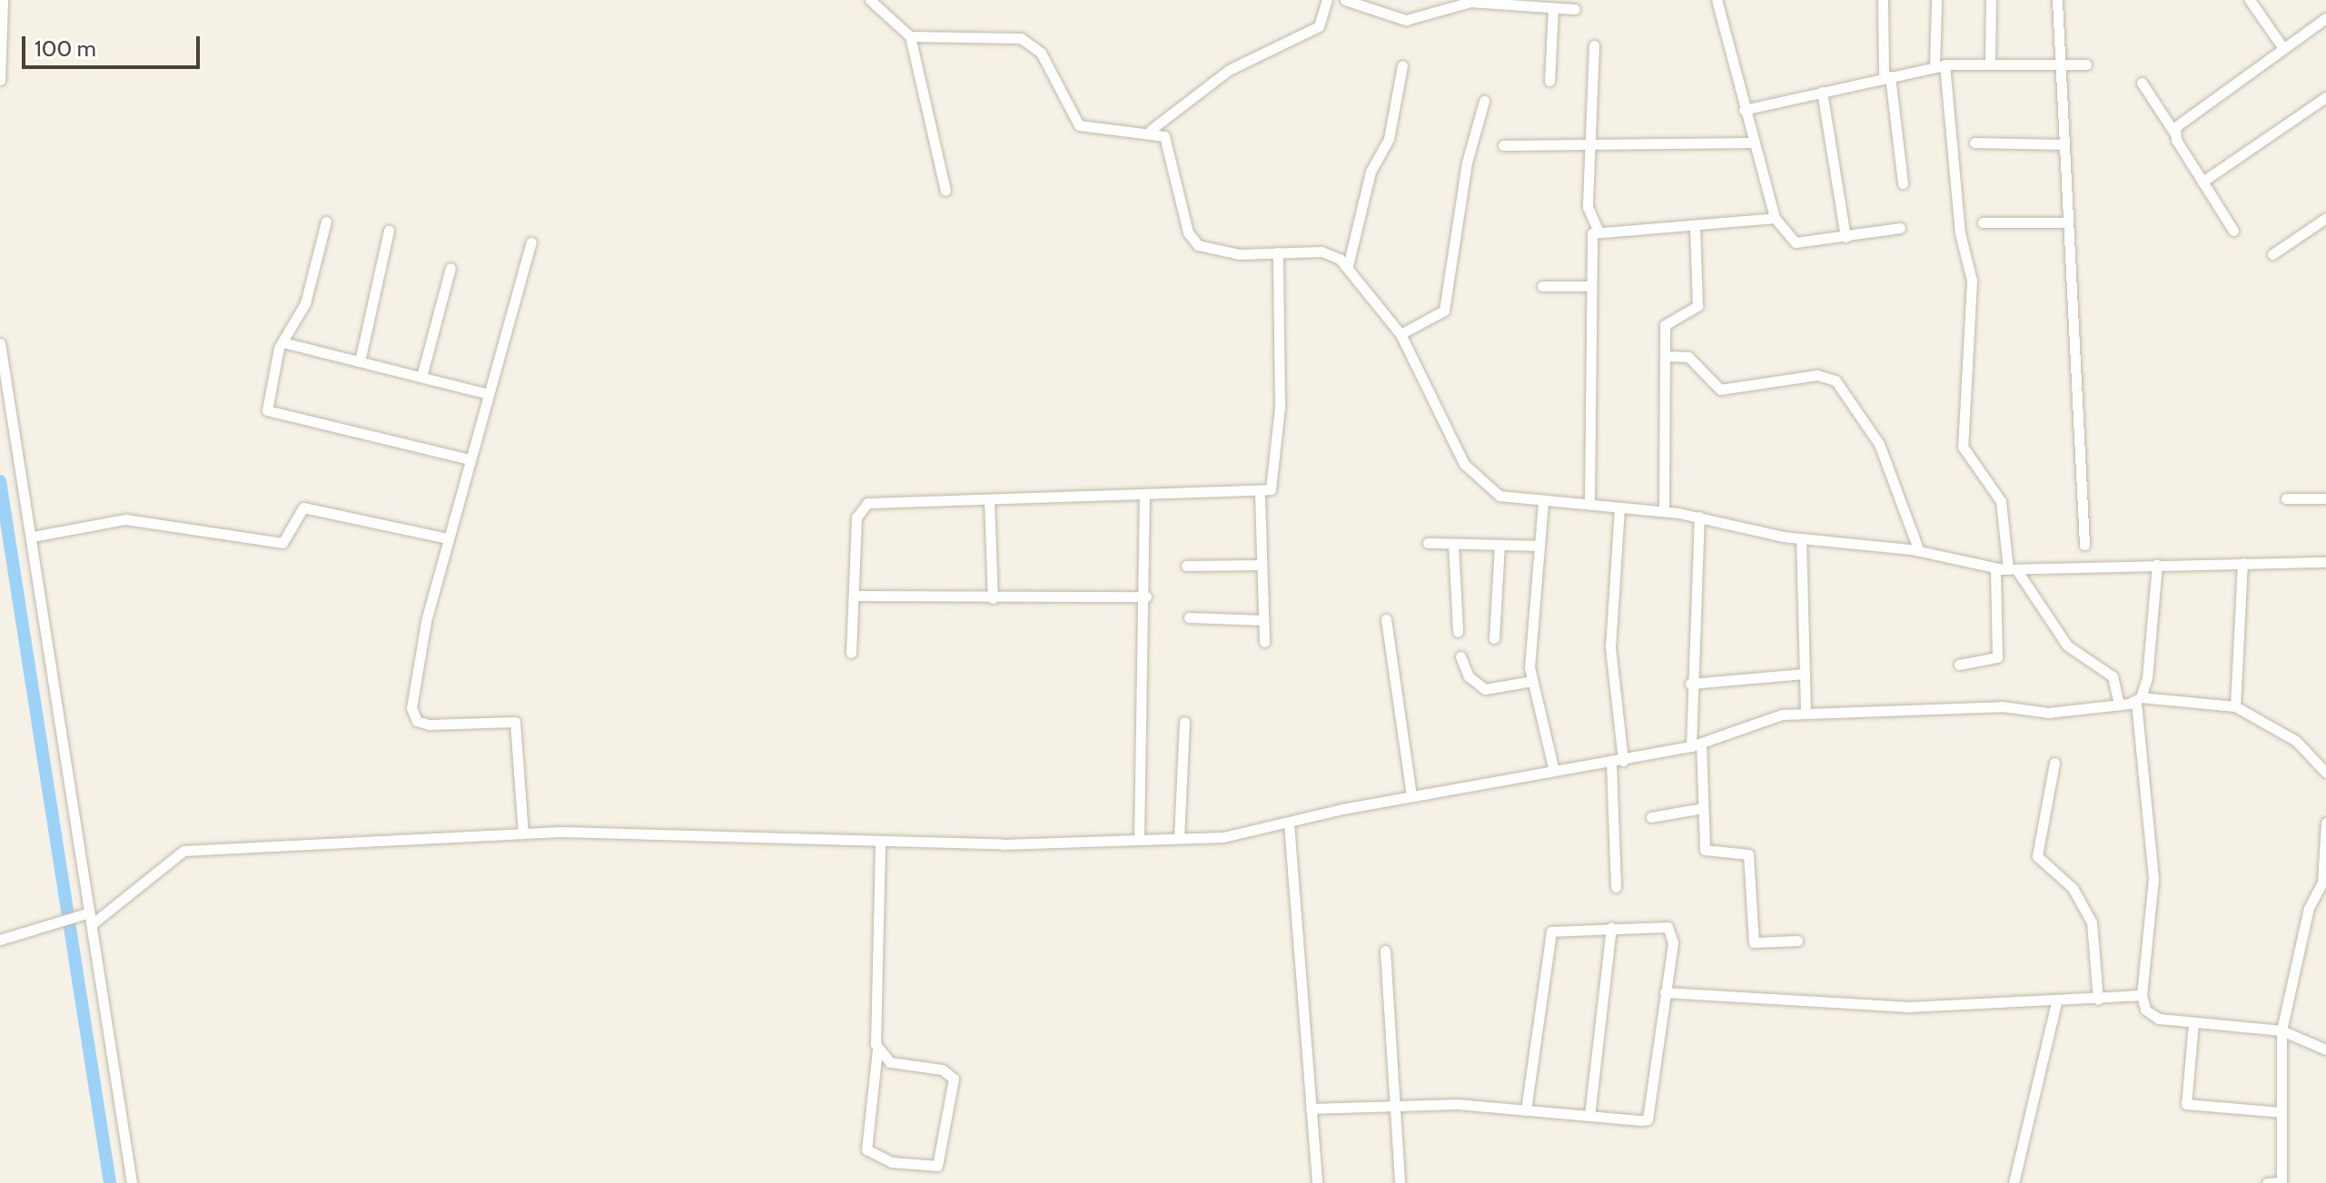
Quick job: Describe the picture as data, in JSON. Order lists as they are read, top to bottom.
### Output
{
  "scale_bar": "100 m"
}
